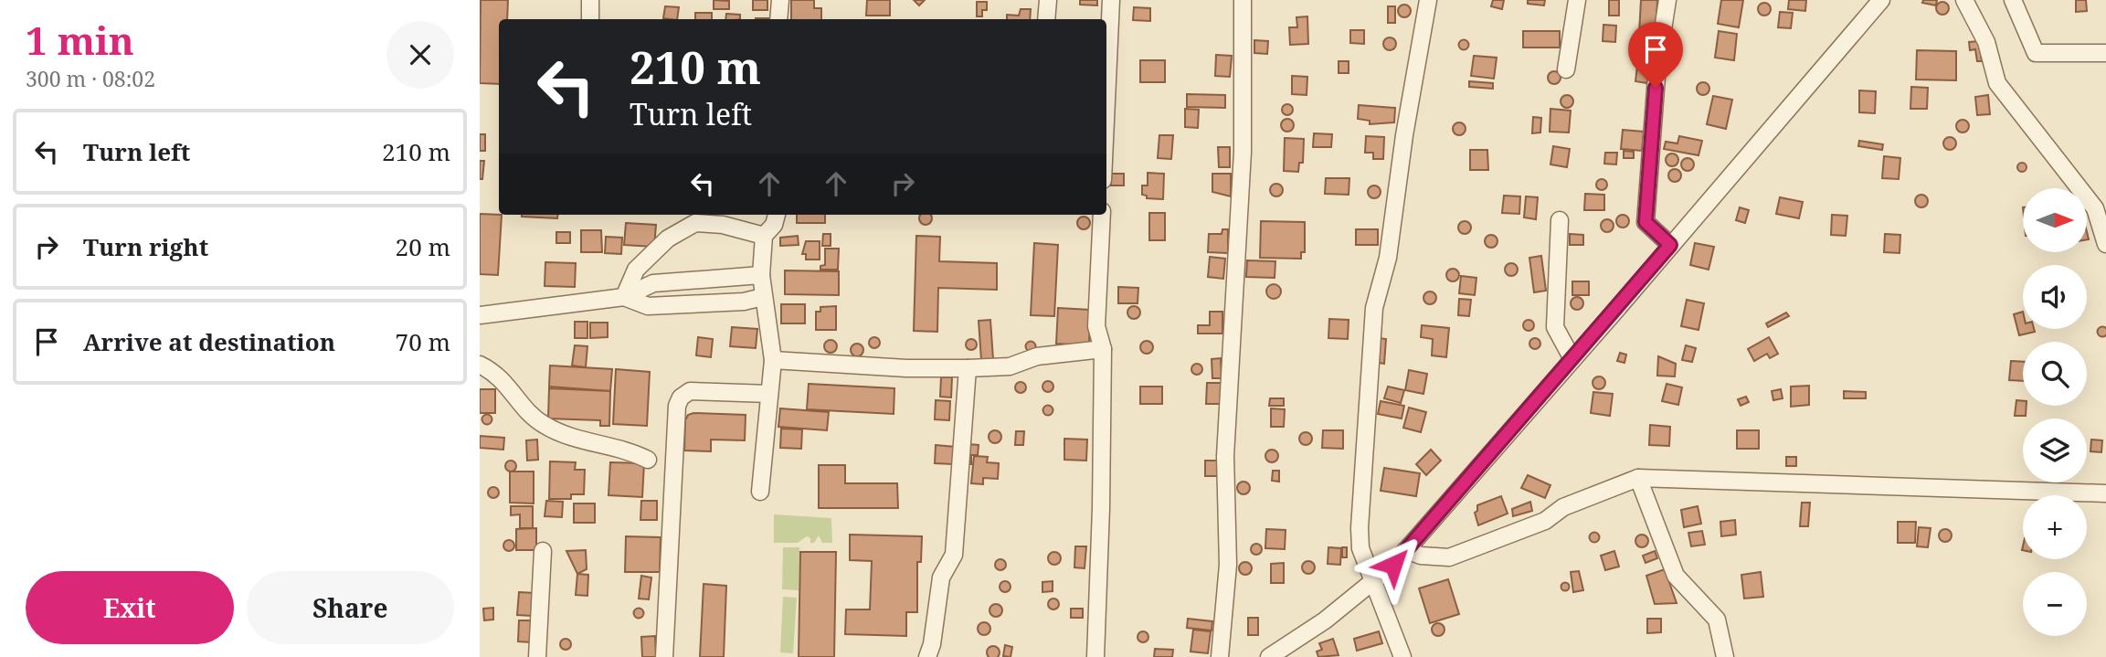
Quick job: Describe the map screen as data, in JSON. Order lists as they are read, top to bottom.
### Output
{
  "north": "right",
  "page": {
    "heading": ["1 min", "300 m · 08:02"],
    "turn": ["210 m", "Turn left"],
    "list": [
      {
        "name": "Turn left",
        "value": "210 m"
      },
      {
        "name": "Turn right",
        "value": "20 m"
      },
      {
        "name": "Arrive at destination",
        "value": "70 m"
      }
    ],
    "map_buttons": ["+", "−"],
    "buttons": ["Exit", "Share"]
  }
}
